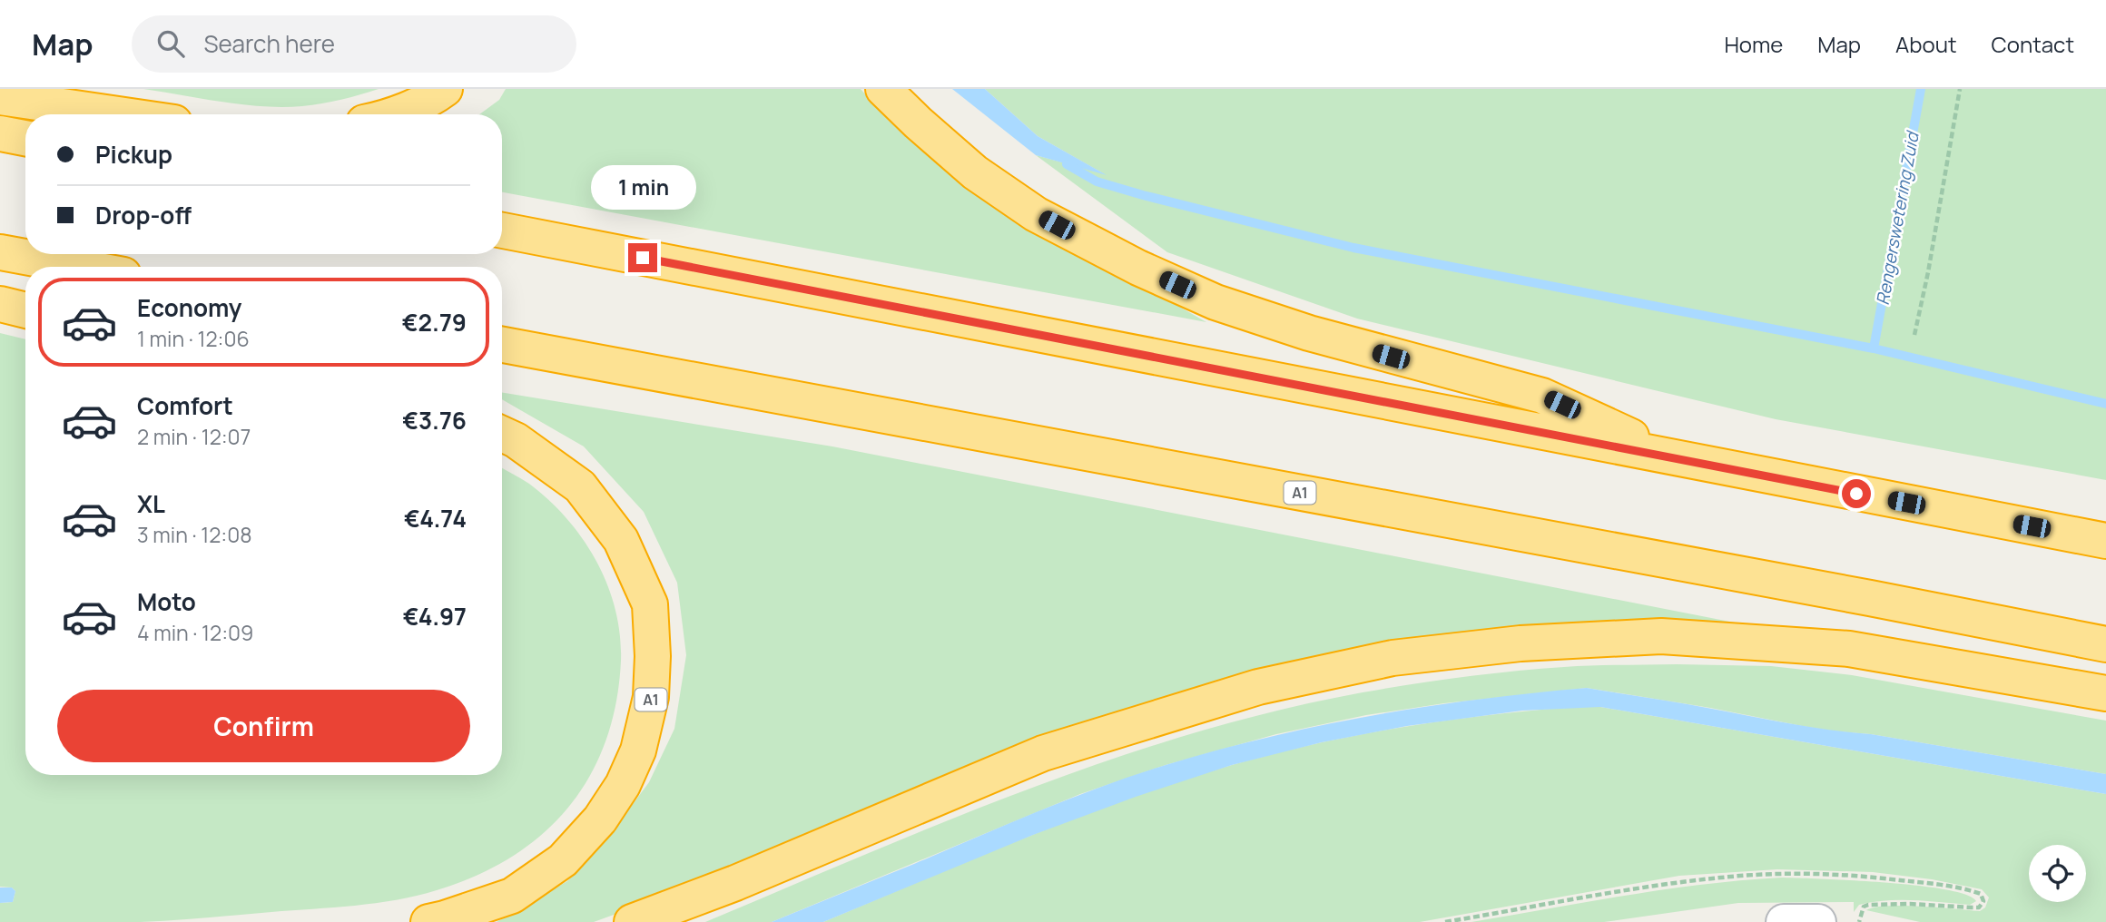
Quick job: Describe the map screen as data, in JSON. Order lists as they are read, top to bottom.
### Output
{
  "streets": {
    "highway": ["A1"]
  },
  "water": ["Rengerswetering Zuid"],
  "page": {
    "header": "Map",
    "search": "Search here",
    "nav": [
      "Home",
      "Map",
      "About",
      "Contact"
    ],
    "banner": ["Pickup", "Drop-off"],
    "bubble": "1 min",
    "list": [
      {
        "name": "Economy",
        "note": "1 min · 12:06",
        "value": "€2.79"
      },
      {
        "name": "Comfort",
        "note": "2 min · 12:07",
        "value": "€3.76"
      },
      {
        "name": "XL",
        "note": "3 min · 12:08",
        "value": "€4.74"
      },
      {
        "name": "Moto",
        "note": "4 min · 12:09",
        "value": "€4.97"
      }
    ],
    "buttons": "Confirm"
  }
}
